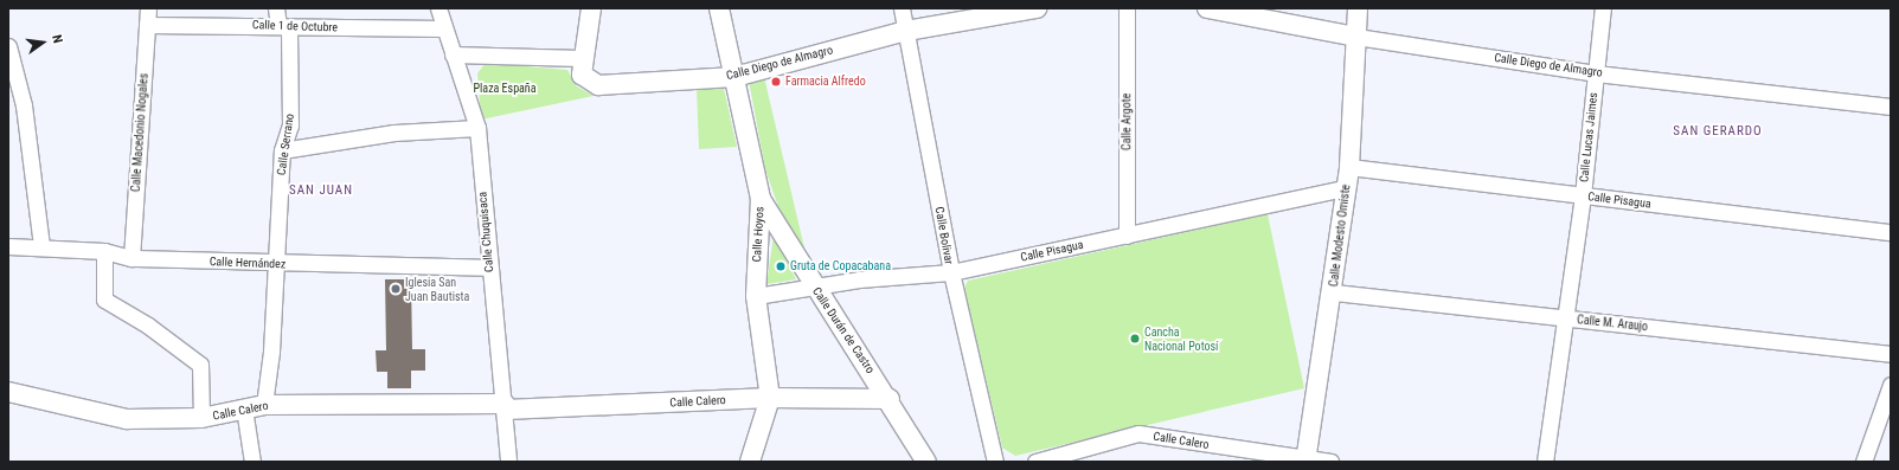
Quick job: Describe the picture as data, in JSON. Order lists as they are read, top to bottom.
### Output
{
  "streets": {
    "main road": [
      "Calle Diego de Almagro",
      "Calle Hoyos",
      "Calle Modesto Omiste",
      "Calle Durán de Castro",
      "Calle Calero"
    ],
    "street": [
      "Calle 1 de Octubre",
      "Calle Argote",
      "Calle Macedonio Nogales",
      "Calle Lucas Jaimes",
      "Calle Serrano",
      "Calle Pisagua",
      "Calle Chuquisaca",
      "Calle Bolivar",
      "Calle Hernández",
      "Calle M. Araujo"
    ]
  },
  "crossings": [
    ["Calle 1 de Octubre", "Calle Macedonio Nogales"],
    ["Calle 1 de Octubre", "Calle Serrano"],
    ["Calle 1 de Octubre", "Calle Chuquisaca"],
    ["Calle Diego de Almagro", "Calle Lucas Jaimes"],
    ["Calle Diego de Almagro", "Calle Hoyos"],
    ["Calle Diego de Almagro", "Calle Bolivar"],
    ["Calle Diego de Almagro", "Calle Modesto Omiste"],
    ["Calle Argote", "Calle Pisagua"],
    ["Calle Macedonio Nogales", "Calle Hernández"],
    ["Calle Lucas Jaimes", "Calle Pisagua"],
    ["Calle Lucas Jaimes", "Calle M. Araujo"],
    ["Calle Serrano", "Calle Hernández"],
    ["Calle Serrano", "Calle Calero"],
    ["Calle Pisagua", "Calle Hoyos"],
    ["Calle Pisagua", "Calle Bolivar"],
    ["Calle Pisagua", "Calle Modesto Omiste"],
    ["Calle Pisagua", "Calle Durán de Castro"],
    ["Calle Chuquisaca", "Calle Hernández"],
    ["Calle Chuquisaca", "Calle Calero"],
    ["Calle Hoyos", "Calle Durán de Castro"],
    ["Calle Hoyos", "Calle Calero"],
    ["Calle Modesto Omiste", "Calle M. Araujo"],
    ["Calle Modesto Omiste", "Calle Calero"],
    ["Calle Durán de Castro", "Calle Calero"]
  ],
  "districts": ["SAN GERARDO", "SAN JUAN"],
  "parks": ["Plaza España"],
  "places": [
    "Farmacia Alfredo",
    "Gruta de Copacabana",
    "Iglesia San Juan Bautista",
    "Cancha Nacional Potosí"
  ],
  "north": "right"
}
